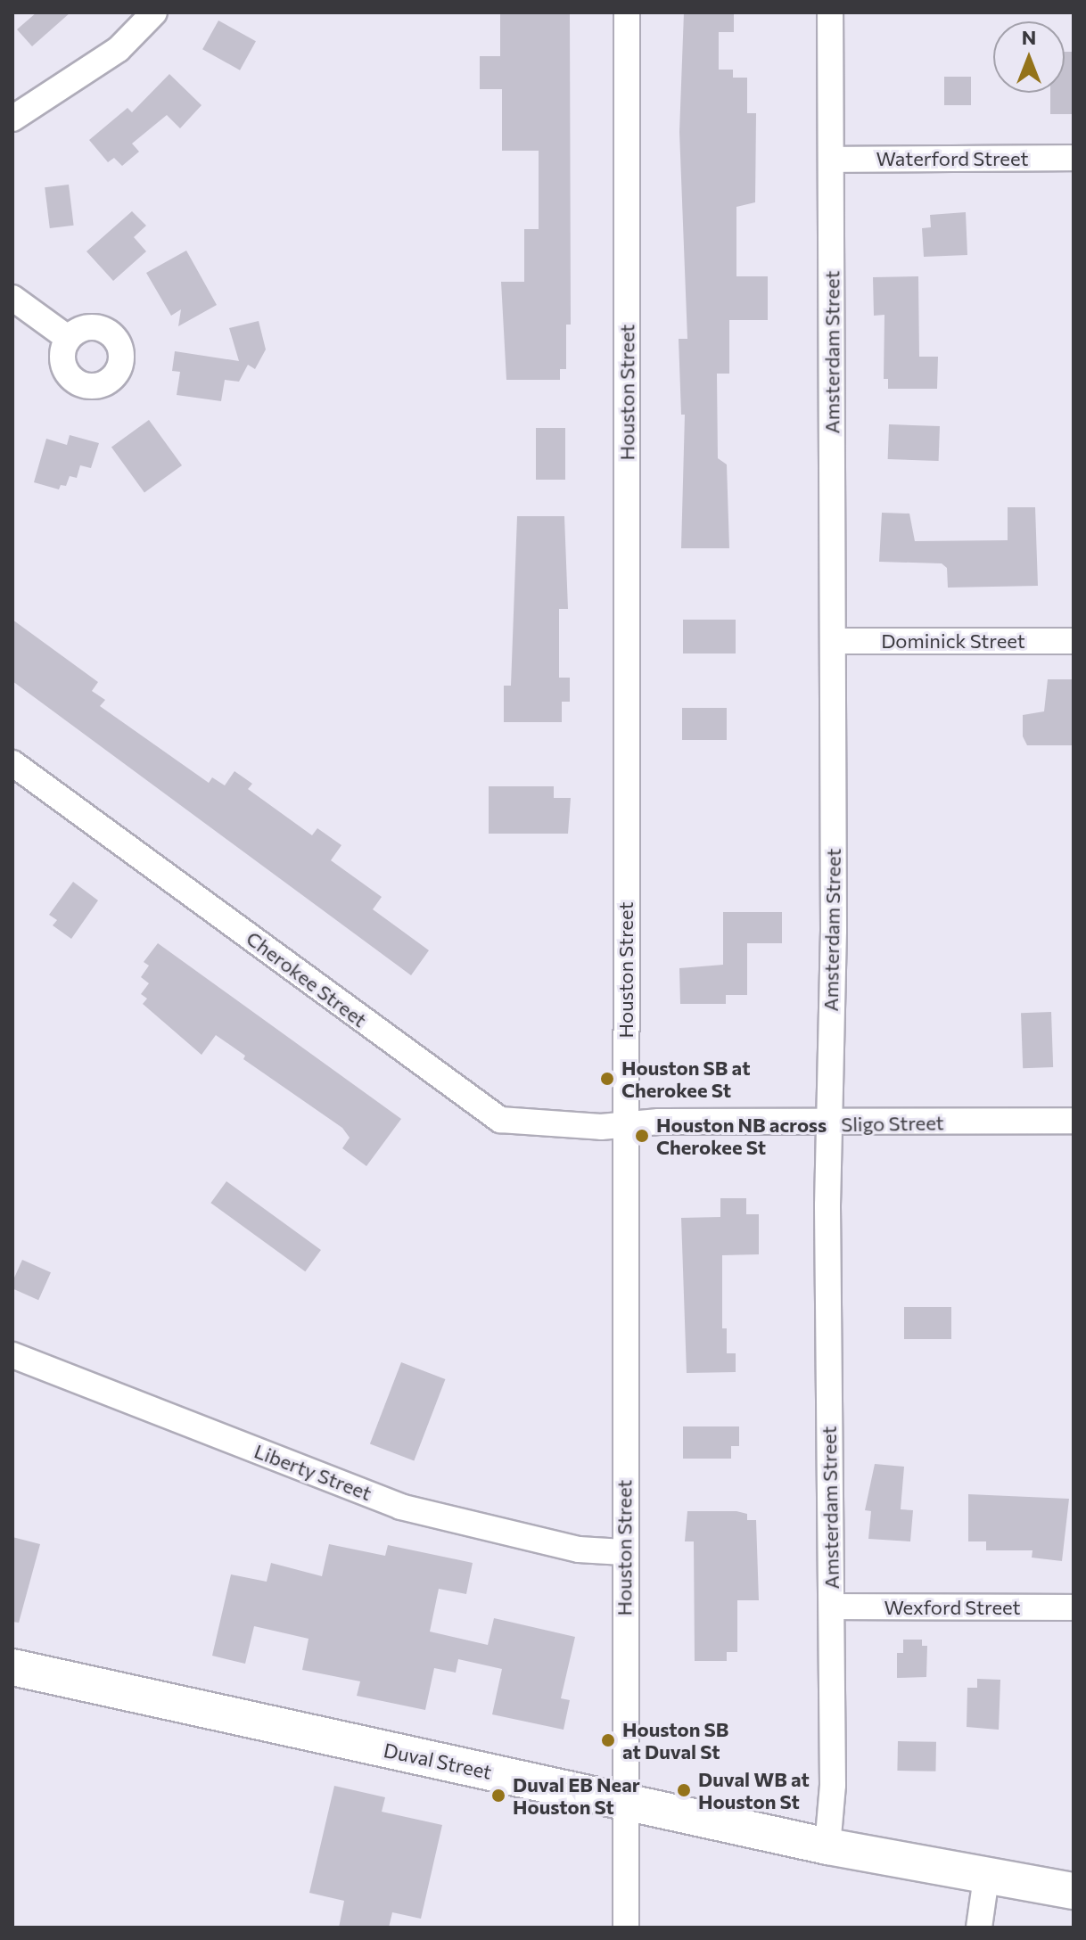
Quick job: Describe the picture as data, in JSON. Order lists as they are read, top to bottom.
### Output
{
  "streets": {
    "street": [
      "Waterford Street",
      "Amsterdam Street",
      "Houston Street",
      "Dominick Street",
      "Cherokee Street",
      "Sligo Street",
      "Liberty Street",
      "Wexford Street",
      "Duval Street"
    ]
  },
  "crossings": [
    ["Waterford Street", "Amsterdam Street"],
    ["Amsterdam Street", "Dominick Street"],
    ["Amsterdam Street", "Sligo Street"],
    ["Amsterdam Street", "Wexford Street"],
    ["Amsterdam Street", "Duval Street"],
    ["Houston Street", "Cherokee Street"],
    ["Houston Street", "Sligo Street"],
    ["Houston Street", "Liberty Street"],
    ["Houston Street", "Duval Street"],
    ["Cherokee Street", "Sligo Street"]
  ],
  "places": [
    "Houston SB at Cherokee St",
    "Houston NB across Cherokee St",
    "Houston SB at Duval St",
    "Duval WB at Houston St",
    "Duval EB Near Houston St"
  ],
  "north": "top"
}
